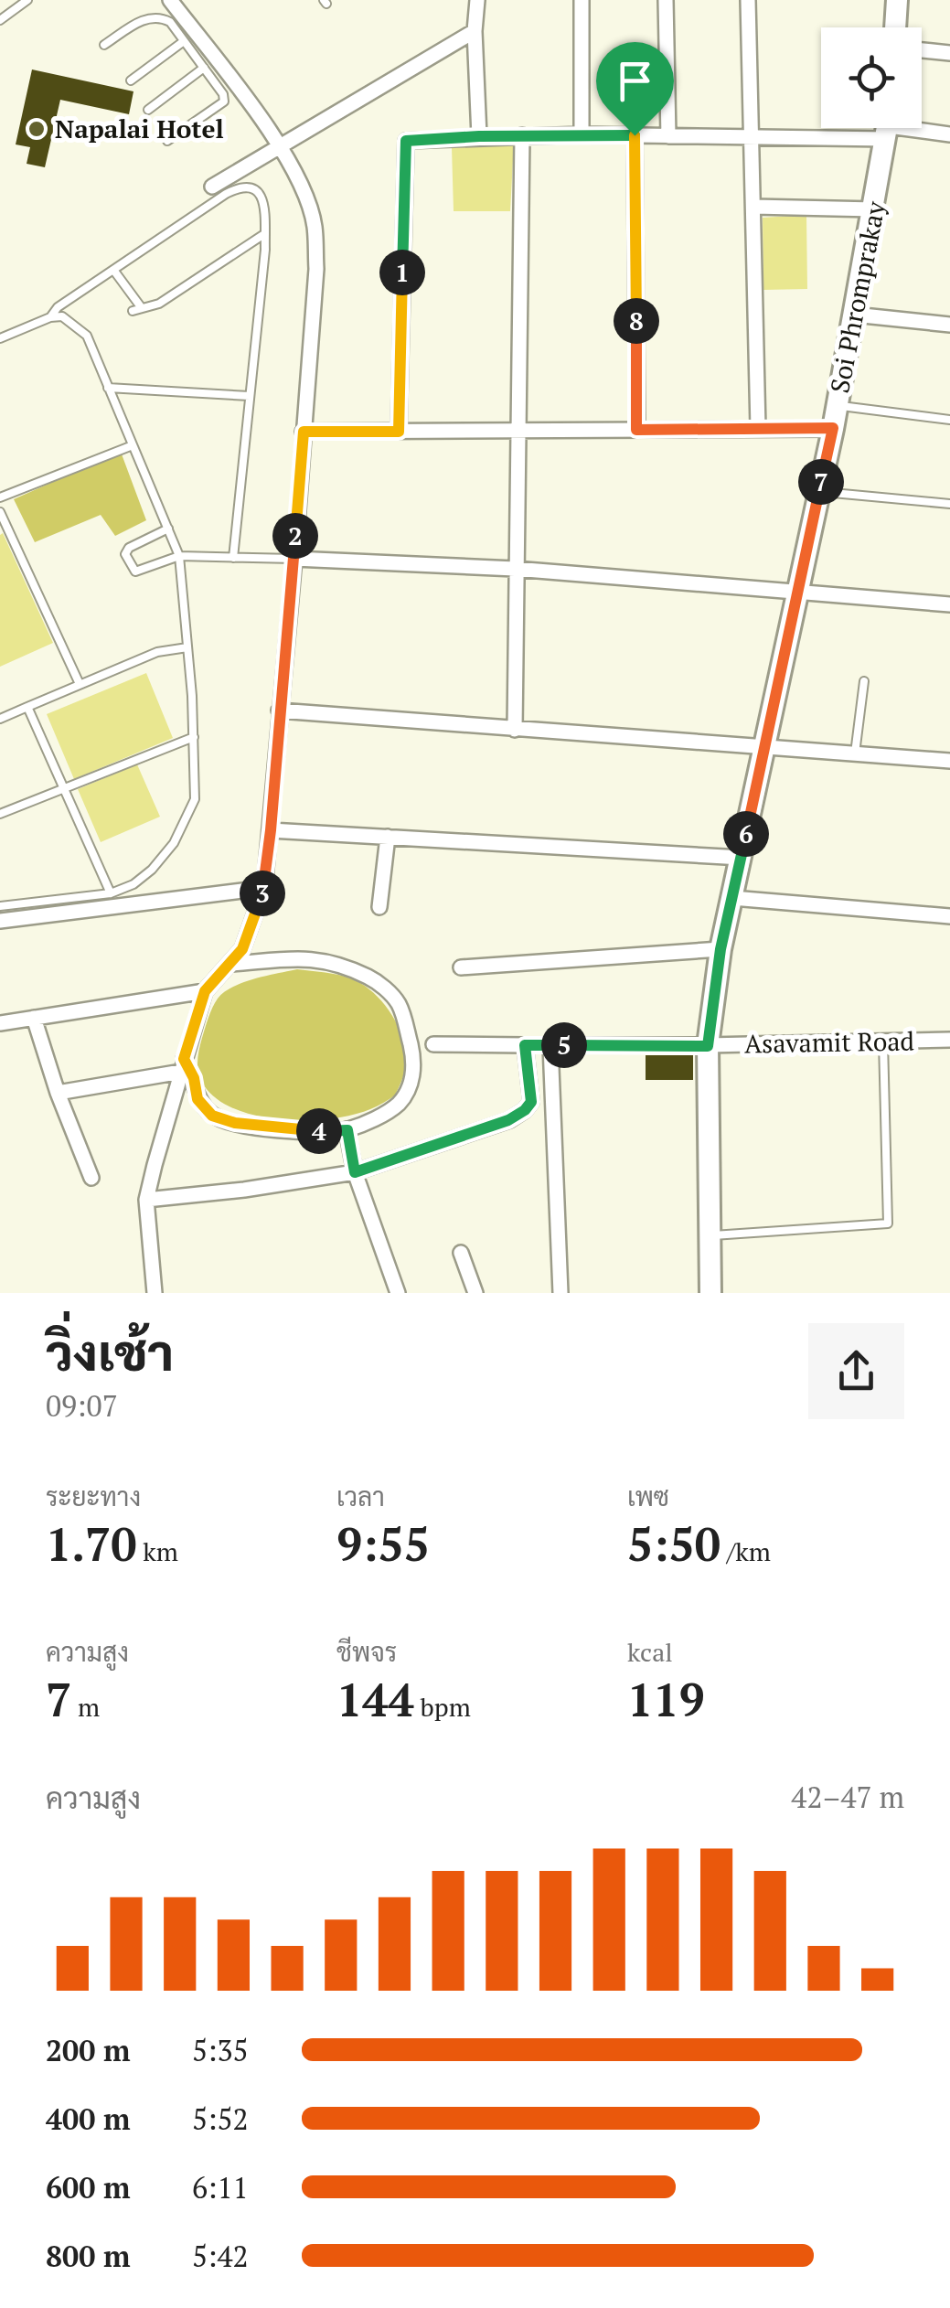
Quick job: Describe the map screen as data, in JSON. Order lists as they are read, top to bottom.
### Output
{
  "streets": {
    "street": ["Soi Phromprakay", "Asavamit Road"]
  },
  "crossings": [
    ["Soi Phromprakay", "Asavamit Road"]
  ],
  "places": ["Napalai Hotel"],
  "page": {
    "pins": [
      "1",
      "8",
      "7",
      "2",
      "6",
      "3",
      "5",
      "4"
    ],
    "heading": ["วิ่งเช้า", "09:07"],
    "stats": [
      ["ระยะทาง", "1.70 km"],
      ["เวลา", "9:55"],
      ["เพซ", "5:50 /km"],
      ["ความสูง", "7 m"],
      ["ชีพจร", "144 bpm"],
      ["kcal", "119"]
    ],
    "chart": ["ความสูง", "42–47 m"],
    "list": [
      {
        "name": "200 m",
        "note": "5:35"
      },
      {
        "name": "400 m",
        "note": "5:52"
      },
      {
        "name": "600 m",
        "note": "6:11"
      },
      {
        "name": "800 m",
        "note": "5:42"
      }
    ]
  }
}
